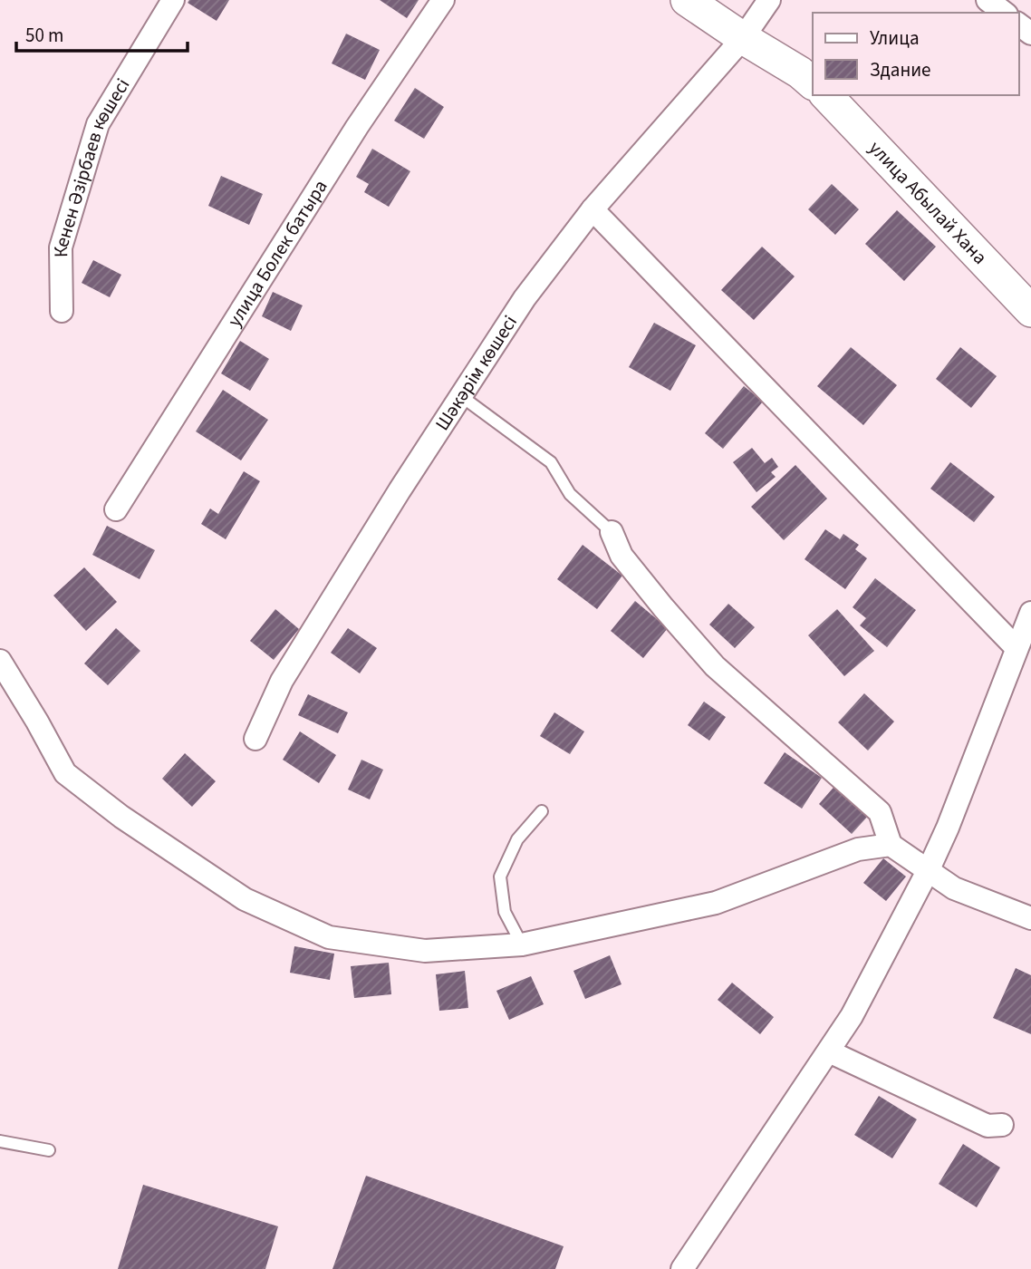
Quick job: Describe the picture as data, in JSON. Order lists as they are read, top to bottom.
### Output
{
  "streets": {
    "street": [
      "Кенен Әзірбаев көшесі",
      "улица Абылай Хана",
      "улица Болек батыра",
      "Шәкәрім көшесі"
    ]
  },
  "legend": ["Улица", "Здание"],
  "scale_bar": "50 m"
}
